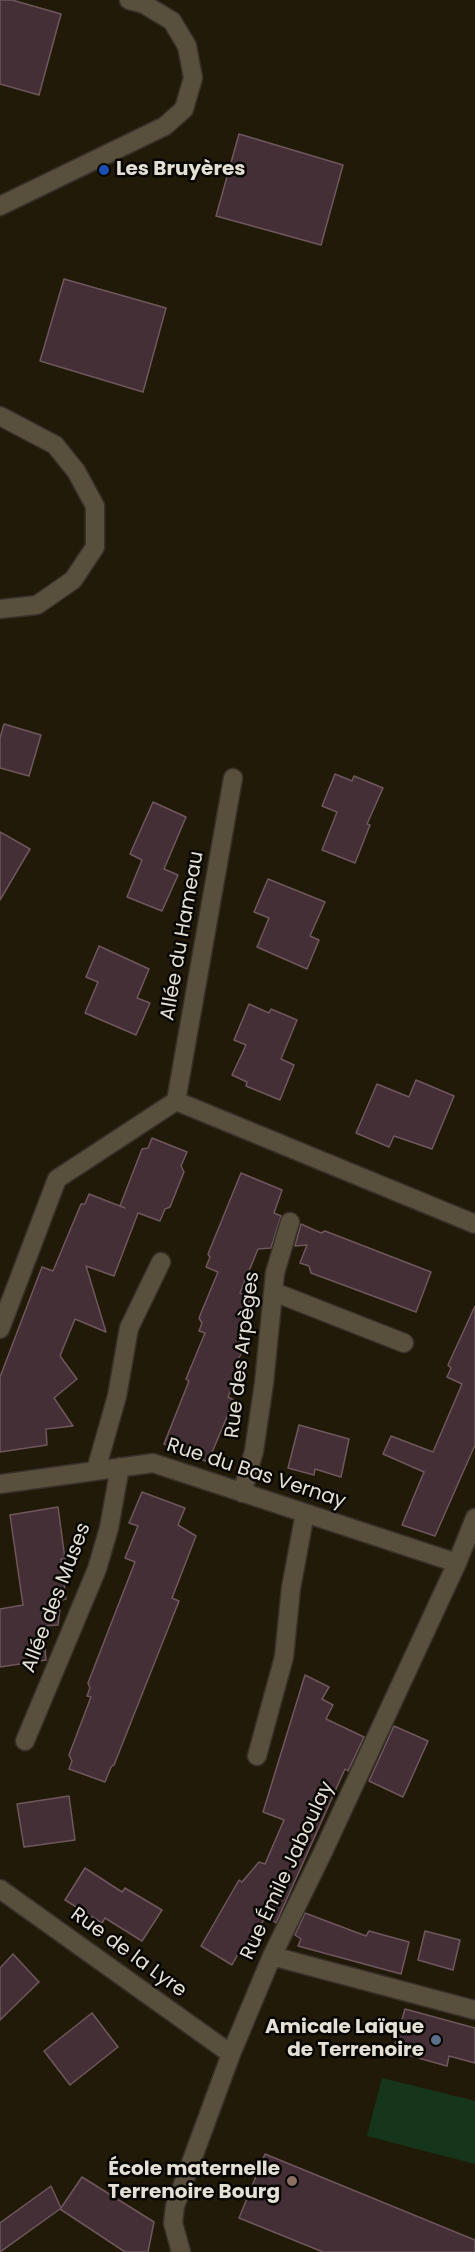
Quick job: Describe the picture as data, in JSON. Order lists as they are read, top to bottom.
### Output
{
  "streets": {
    "street": [
      "Allée du Hameau",
      "Rue des Arpèges",
      "Rue du Bas Vernay",
      "Allée des Muses",
      "Rue Émile Jaboulay",
      "Rue de la Lyre"
    ]
  },
  "crossings": [
    ["Rue des Arpèges", "Rue du Bas Vernay"],
    ["Rue du Bas Vernay", "Allée des Muses"],
    ["Rue du Bas Vernay", "Rue Émile Jaboulay"],
    ["Rue Émile Jaboulay", "Rue de la Lyre"]
  ],
  "places": ["Les Bruyères", "Amicale Laïque de Terrenoire", "École maternelle Terrenoire Bourg"]
}
